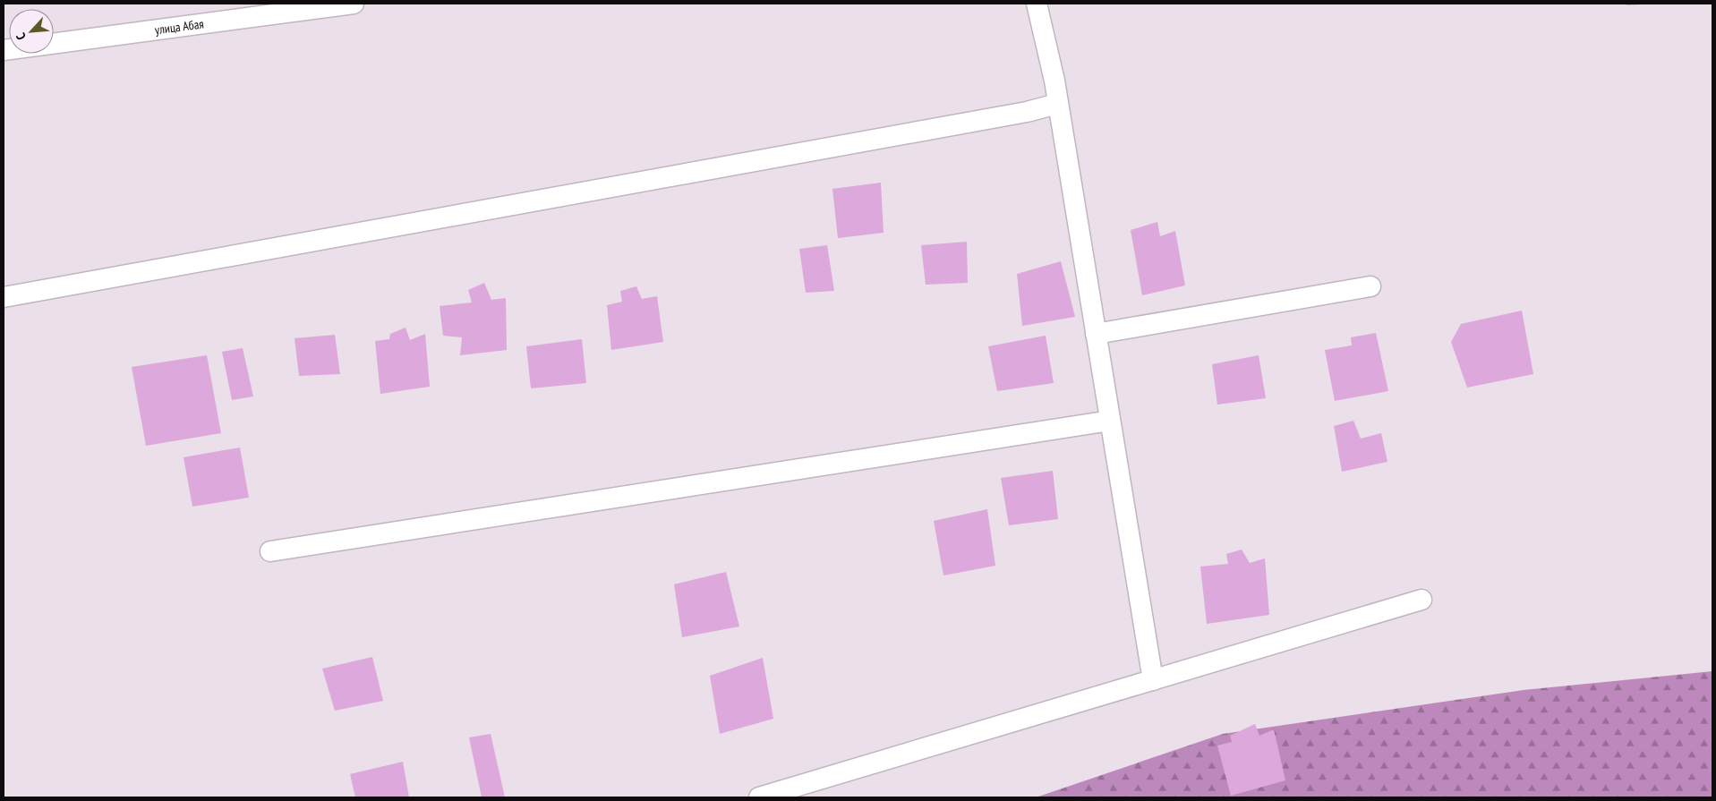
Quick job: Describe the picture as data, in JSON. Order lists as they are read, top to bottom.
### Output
{
  "streets": {
    "street": ["улица Абая"]
  },
  "north": "bottom left"
}
